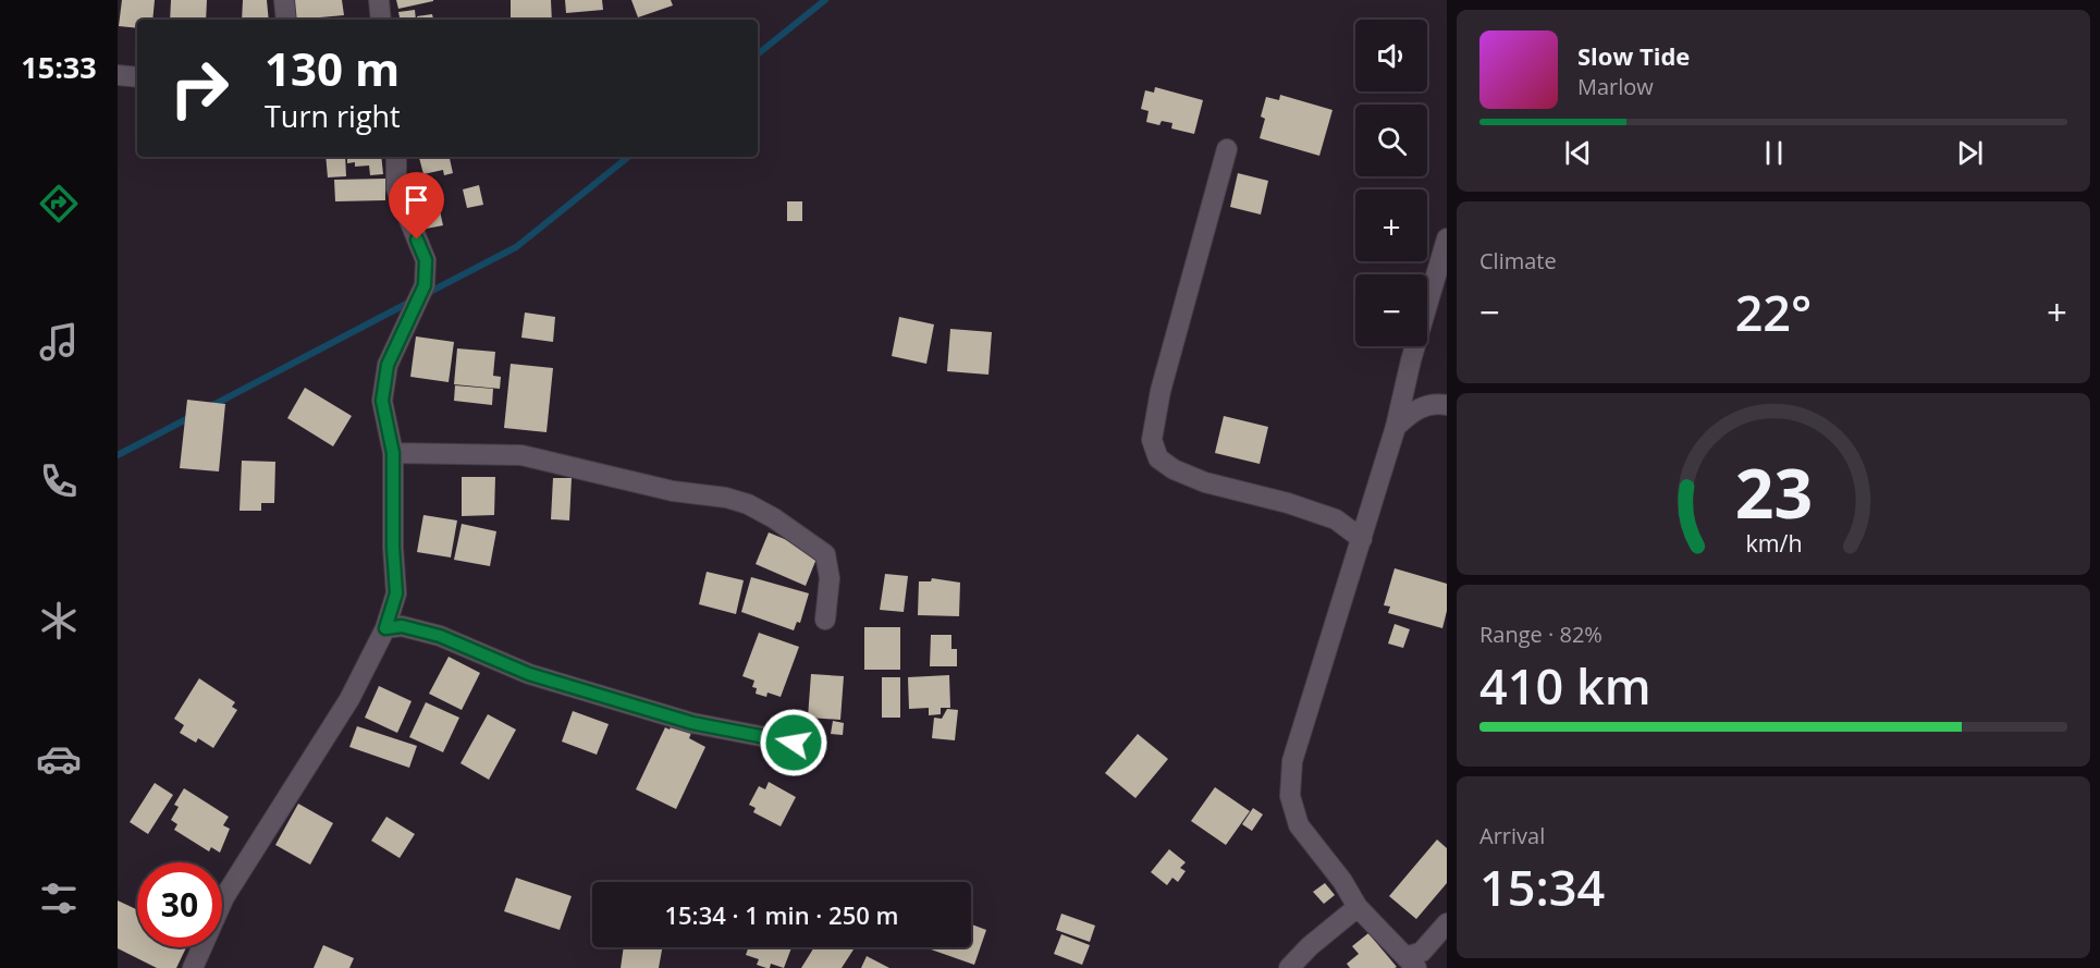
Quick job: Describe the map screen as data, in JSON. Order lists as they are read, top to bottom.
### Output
{
  "page": {
    "tabs": "15:33",
    "map_buttons": ["+", "−"],
    "turn": ["130 m", "Turn right"],
    "song": ["Slow Tide", "Marlow"],
    "tile": [
      "Climate",
      ["Range · 82%", "410 km"],
      ["Arrival", "15:34"]
    ],
    "heat": ["−", "22°", "+"],
    "limit": "30",
    "trip": "15:34 · 1 min · 250 m",
    "gauge": ["23", "km/h"]
  }
}
